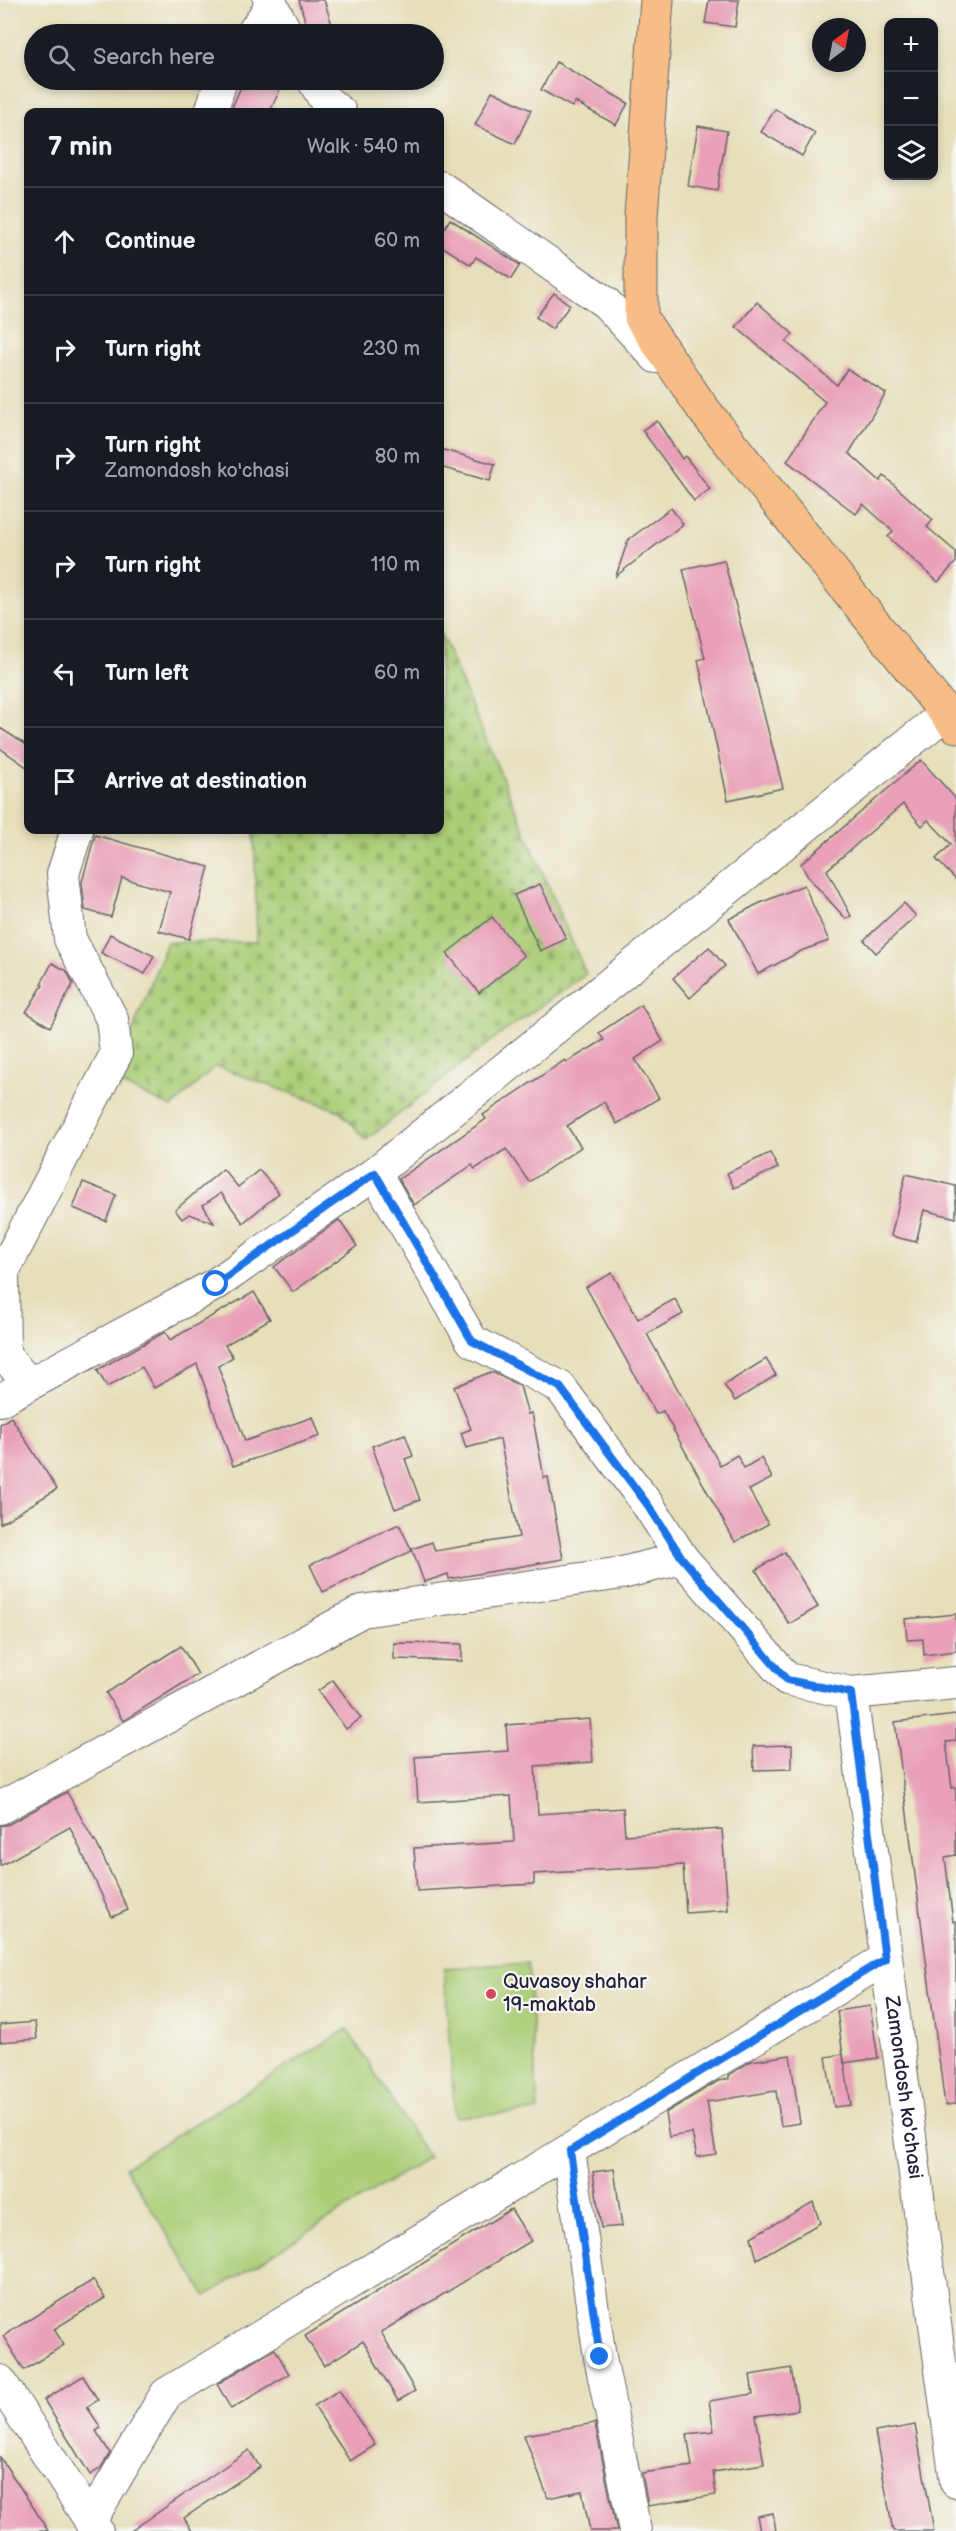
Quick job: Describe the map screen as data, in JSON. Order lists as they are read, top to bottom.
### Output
{
  "streets": {
    "street": ["Zamondosh ko'chasi"]
  },
  "places": ["Quvasoy shahar 19-maktab"],
  "north": "top right",
  "page": {
    "map_buttons": ["+", "−"],
    "search": "Search here",
    "heading": ["7 min", "Walk · 540 m"],
    "list": [
      ["Continue", "60 m"],
      ["Turn right", "230 m"],
      ["Turn right", "Zamondosh ko'chasi", "80 m"],
      ["Turn right", "110 m"],
      ["Turn left", "60 m"],
      "Arrive at destination"
    ]
  }
}
